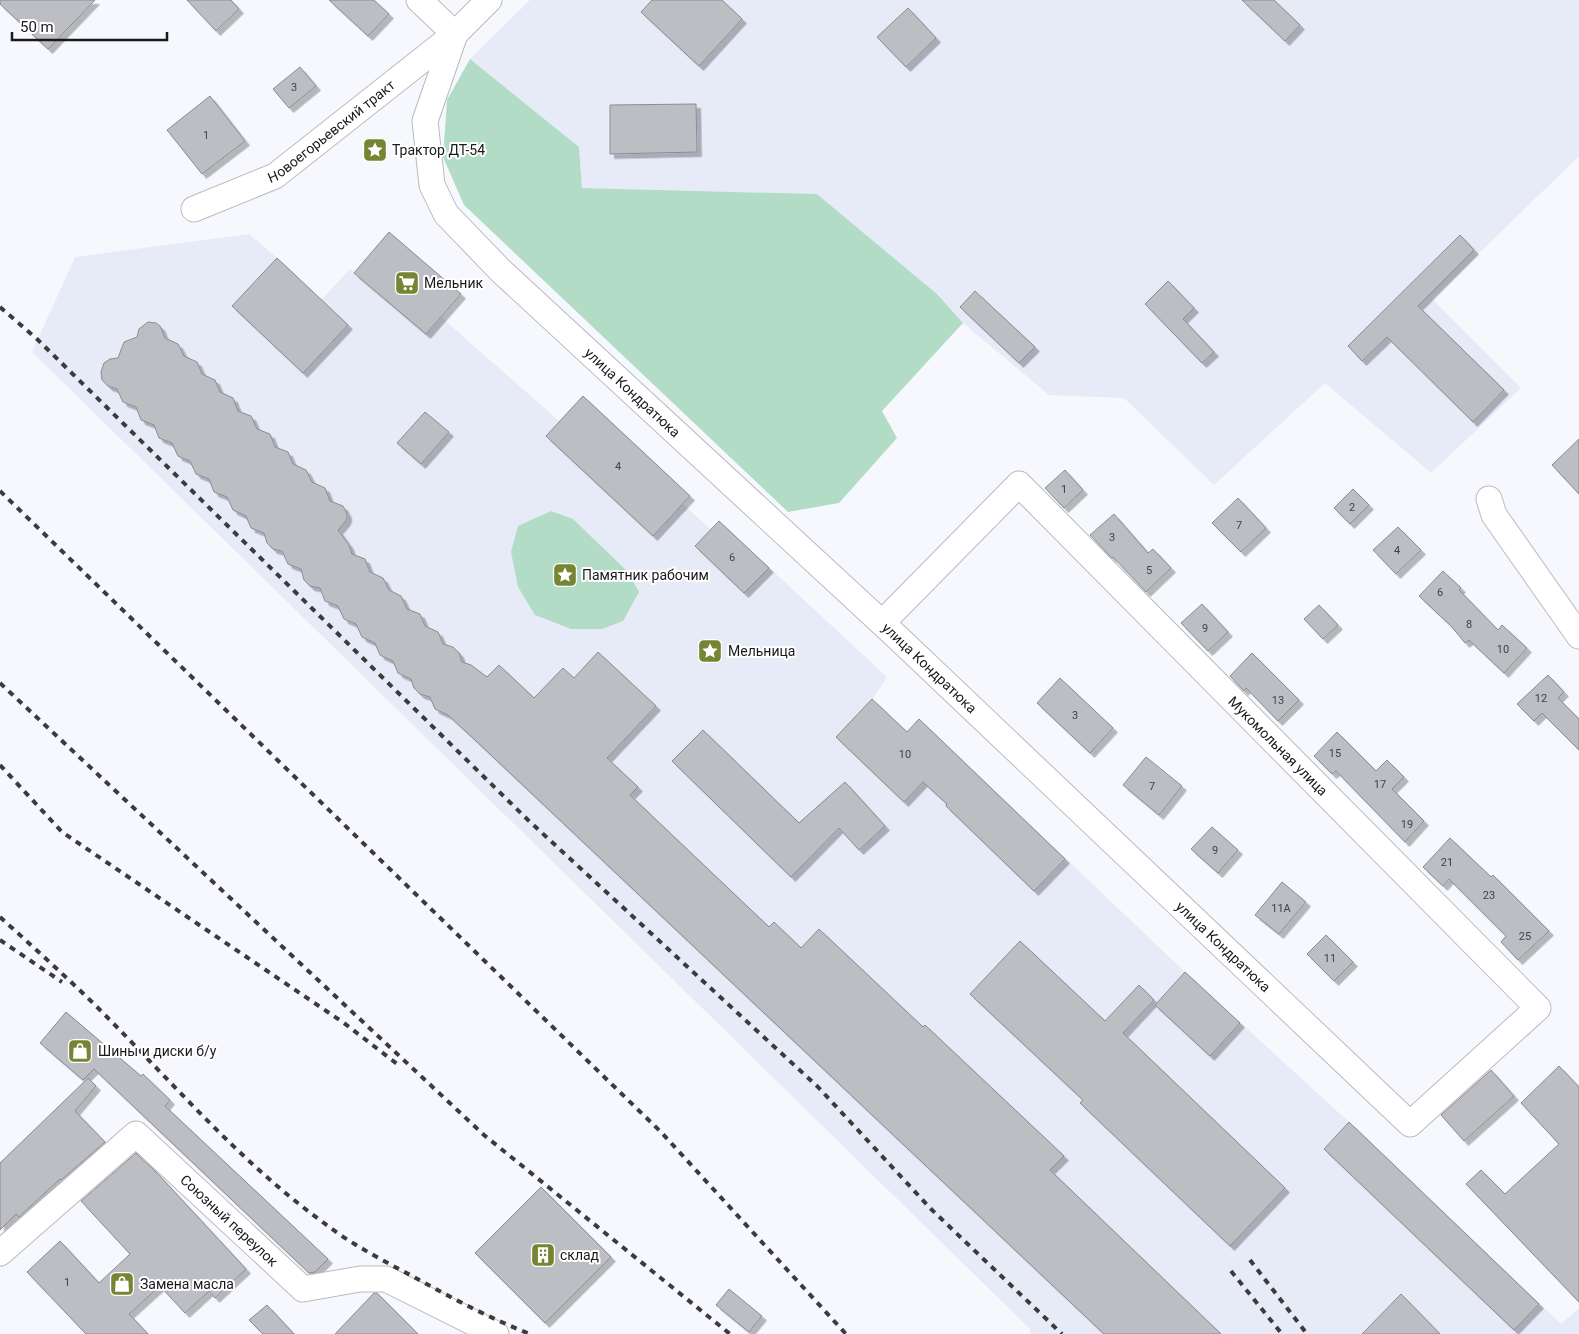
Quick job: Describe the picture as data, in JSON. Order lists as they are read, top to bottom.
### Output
{
  "streets": {
    "street": [
      "Новоегорьевский тракт",
      "улица Кондратюка",
      "Мукомольная улица",
      "Союзный переулок"
    ]
  },
  "crossings": [
    ["Новоегорьевский тракт", "улица Кондратюка"],
    ["улица Кондратюка", "Мукомольная улица"]
  ],
  "places": {
    "place": ["Трактор ДТ-54", "Памятник рабочим", "Мельница"],
    "supermarket": ["Мельник"],
    "shop": ["Шины и диски б/у", "Замена масла"],
    "building": ["склад"]
  },
  "house_numbers": [
    "3",
    "1",
    "4",
    "1",
    "2",
    "7",
    "3",
    "4",
    "6",
    "5",
    "6",
    "8",
    "9",
    "10",
    "12",
    "13",
    "3",
    "15",
    "10",
    "17",
    "7",
    "19",
    "9",
    "21",
    "23",
    "11А",
    "25",
    "11",
    "1"
  ],
  "scale_bar": "50 m"
}
